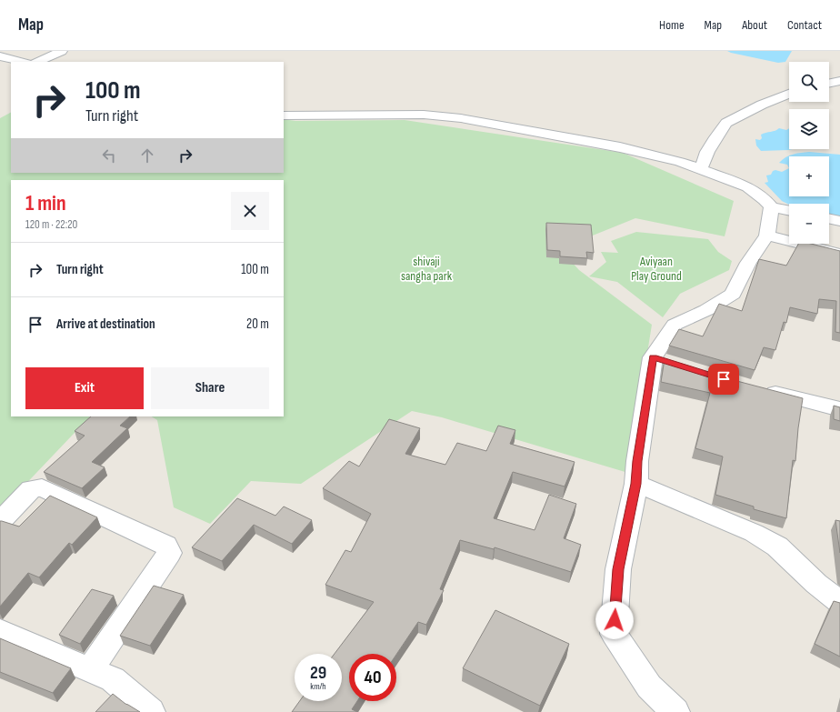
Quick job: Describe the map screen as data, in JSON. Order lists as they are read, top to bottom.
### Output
{
  "parks": ["shivaji sangha park", "Aviyaan Play Ground"],
  "page": {
    "header": "Map",
    "nav": [
      "Home",
      "Map",
      "About",
      "Contact"
    ],
    "map_buttons": ["+", "−"],
    "turn": ["100 m", "Turn right"],
    "heading": ["1 min", "120 m · 22:20"],
    "list": [
      {
        "name": "Turn right",
        "value": "100 m"
      },
      {
        "name": "Arrive at destination",
        "value": "20 m"
      }
    ],
    "buttons": ["Exit", "Share"],
    "speed": "29 km/h",
    "limit": "40"
  }
}
